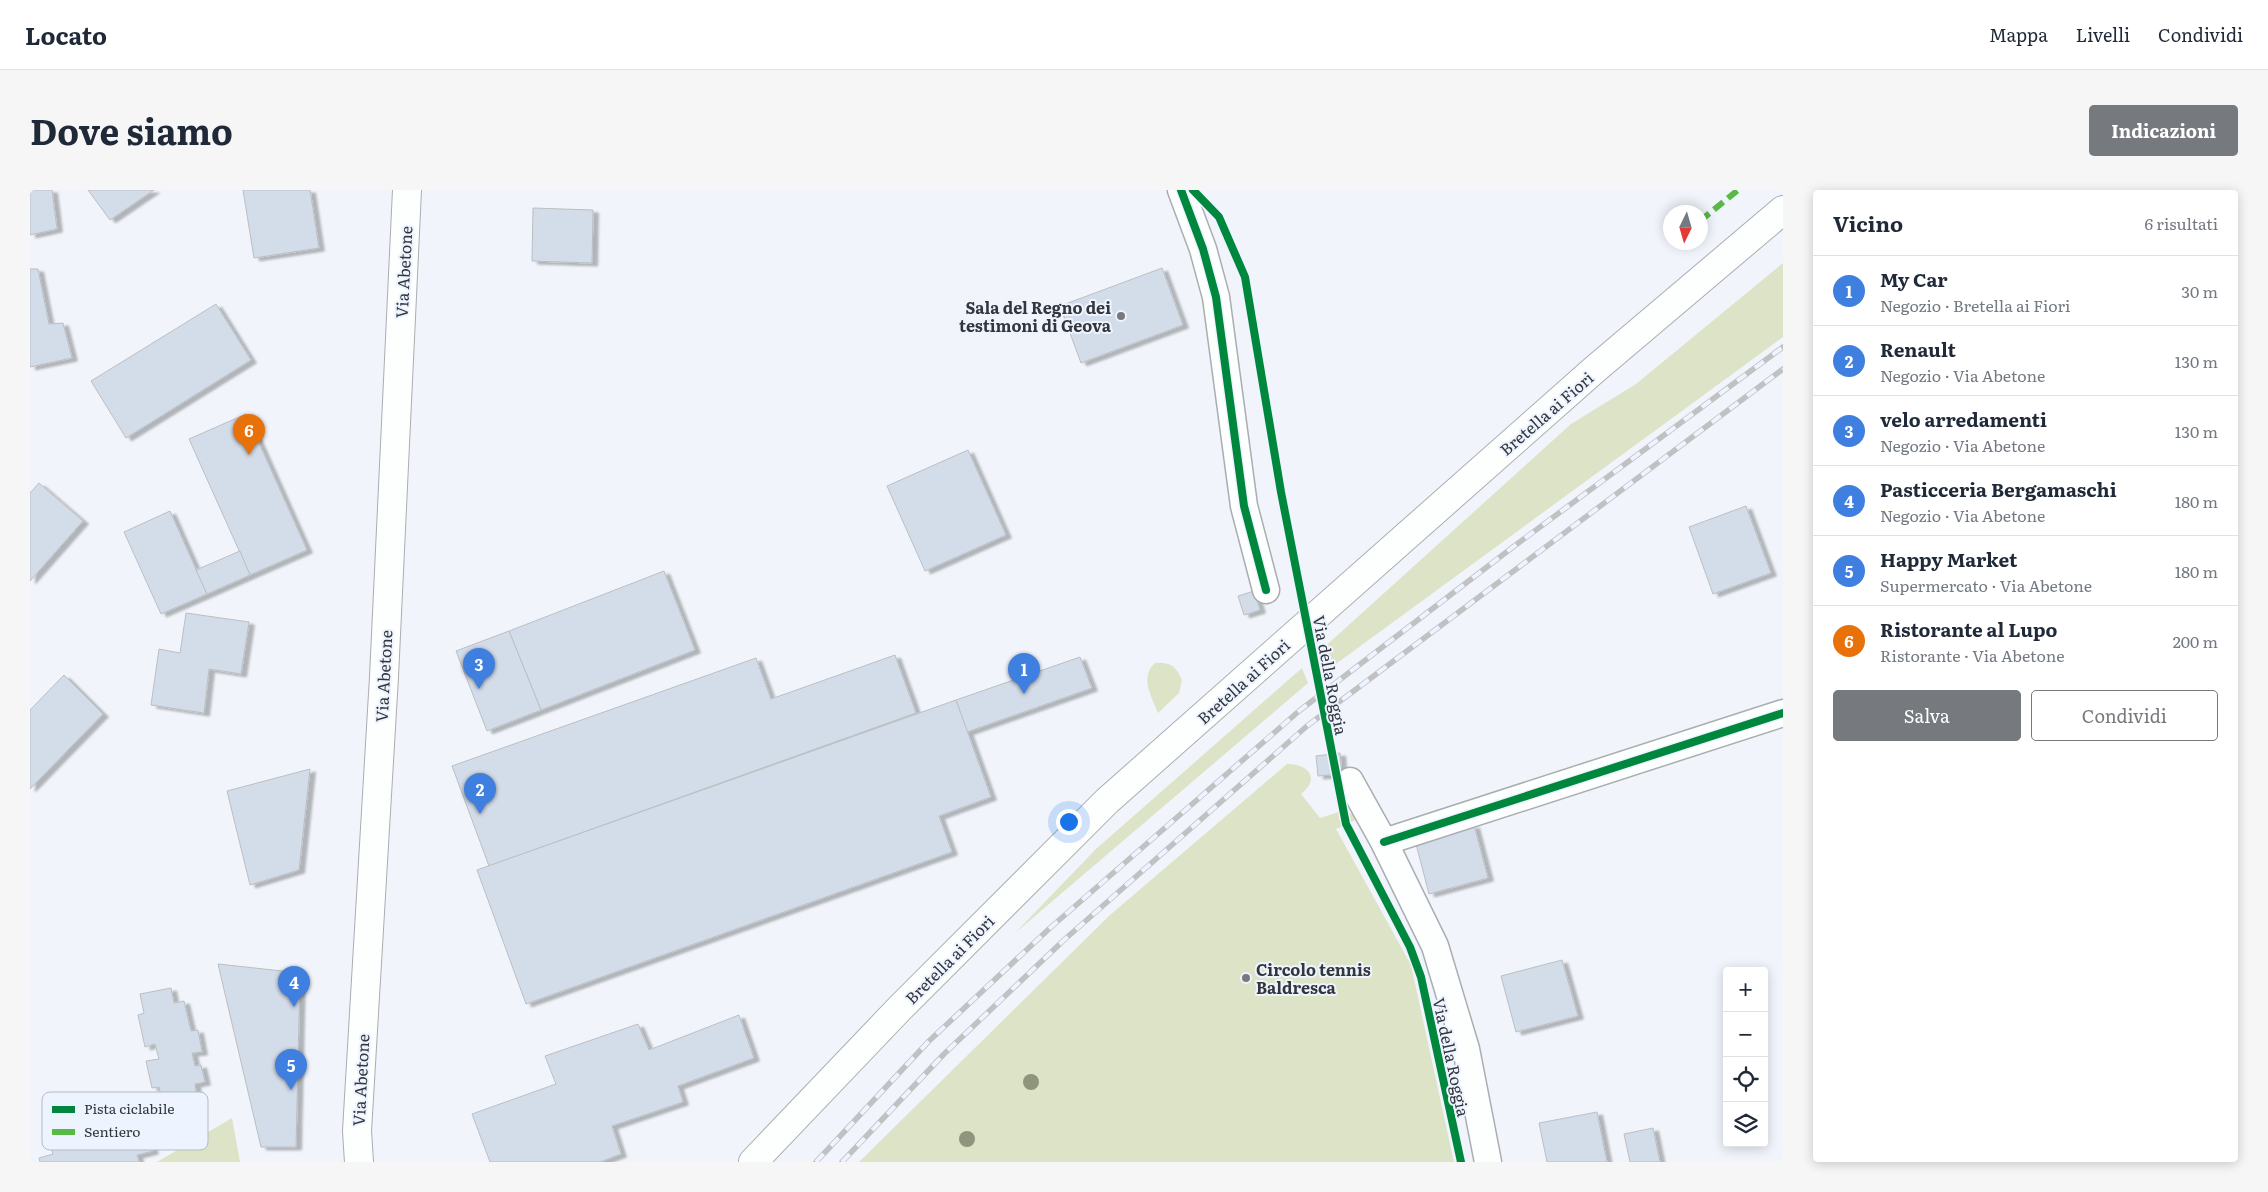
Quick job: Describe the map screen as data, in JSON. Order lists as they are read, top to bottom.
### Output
{
  "streets": {
    "main road": ["Via Abetone", "Bretella ai Fiori"],
    "street": ["Via della Roggia"]
  },
  "places": ["Sala del Regno dei testimoni di Geova", "Circolo tennis Baldresca"],
  "legend": ["Pista ciclabile", "Sentiero"],
  "north": "bottom",
  "page": {
    "header": "Locato",
    "nav": ["Mappa", "Livelli", "Condividi"],
    "title": "Dove siamo",
    "buttons": [
      "Indicazioni",
      ["Salva", "Condividi"]
    ],
    "heading": ["Vicino", "6 risultati"],
    "list": [
      {
        "mark": "1",
        "name": "My Car",
        "note": "Negozio · Bretella ai Fiori",
        "value": "30 m"
      },
      {
        "mark": "2",
        "name": "Renault",
        "note": "Negozio · Via Abetone",
        "value": "130 m"
      },
      {
        "mark": "3",
        "name": "velo arredamenti",
        "note": "Negozio · Via Abetone",
        "value": "130 m"
      },
      {
        "mark": "4",
        "name": "Pasticceria Bergamaschi",
        "note": "Negozio · Via Abetone",
        "value": "180 m"
      },
      {
        "mark": "5",
        "name": "Happy Market",
        "note": "Supermercato · Via Abetone",
        "value": "180 m"
      },
      {
        "mark": "6",
        "name": "Ristorante al Lupo",
        "note": "Ristorante · Via Abetone",
        "value": "200 m"
      }
    ],
    "pins": [
      "6",
      "3",
      "1",
      "2",
      "4",
      "5"
    ],
    "map_buttons": ["+", "−"]
  }
}
